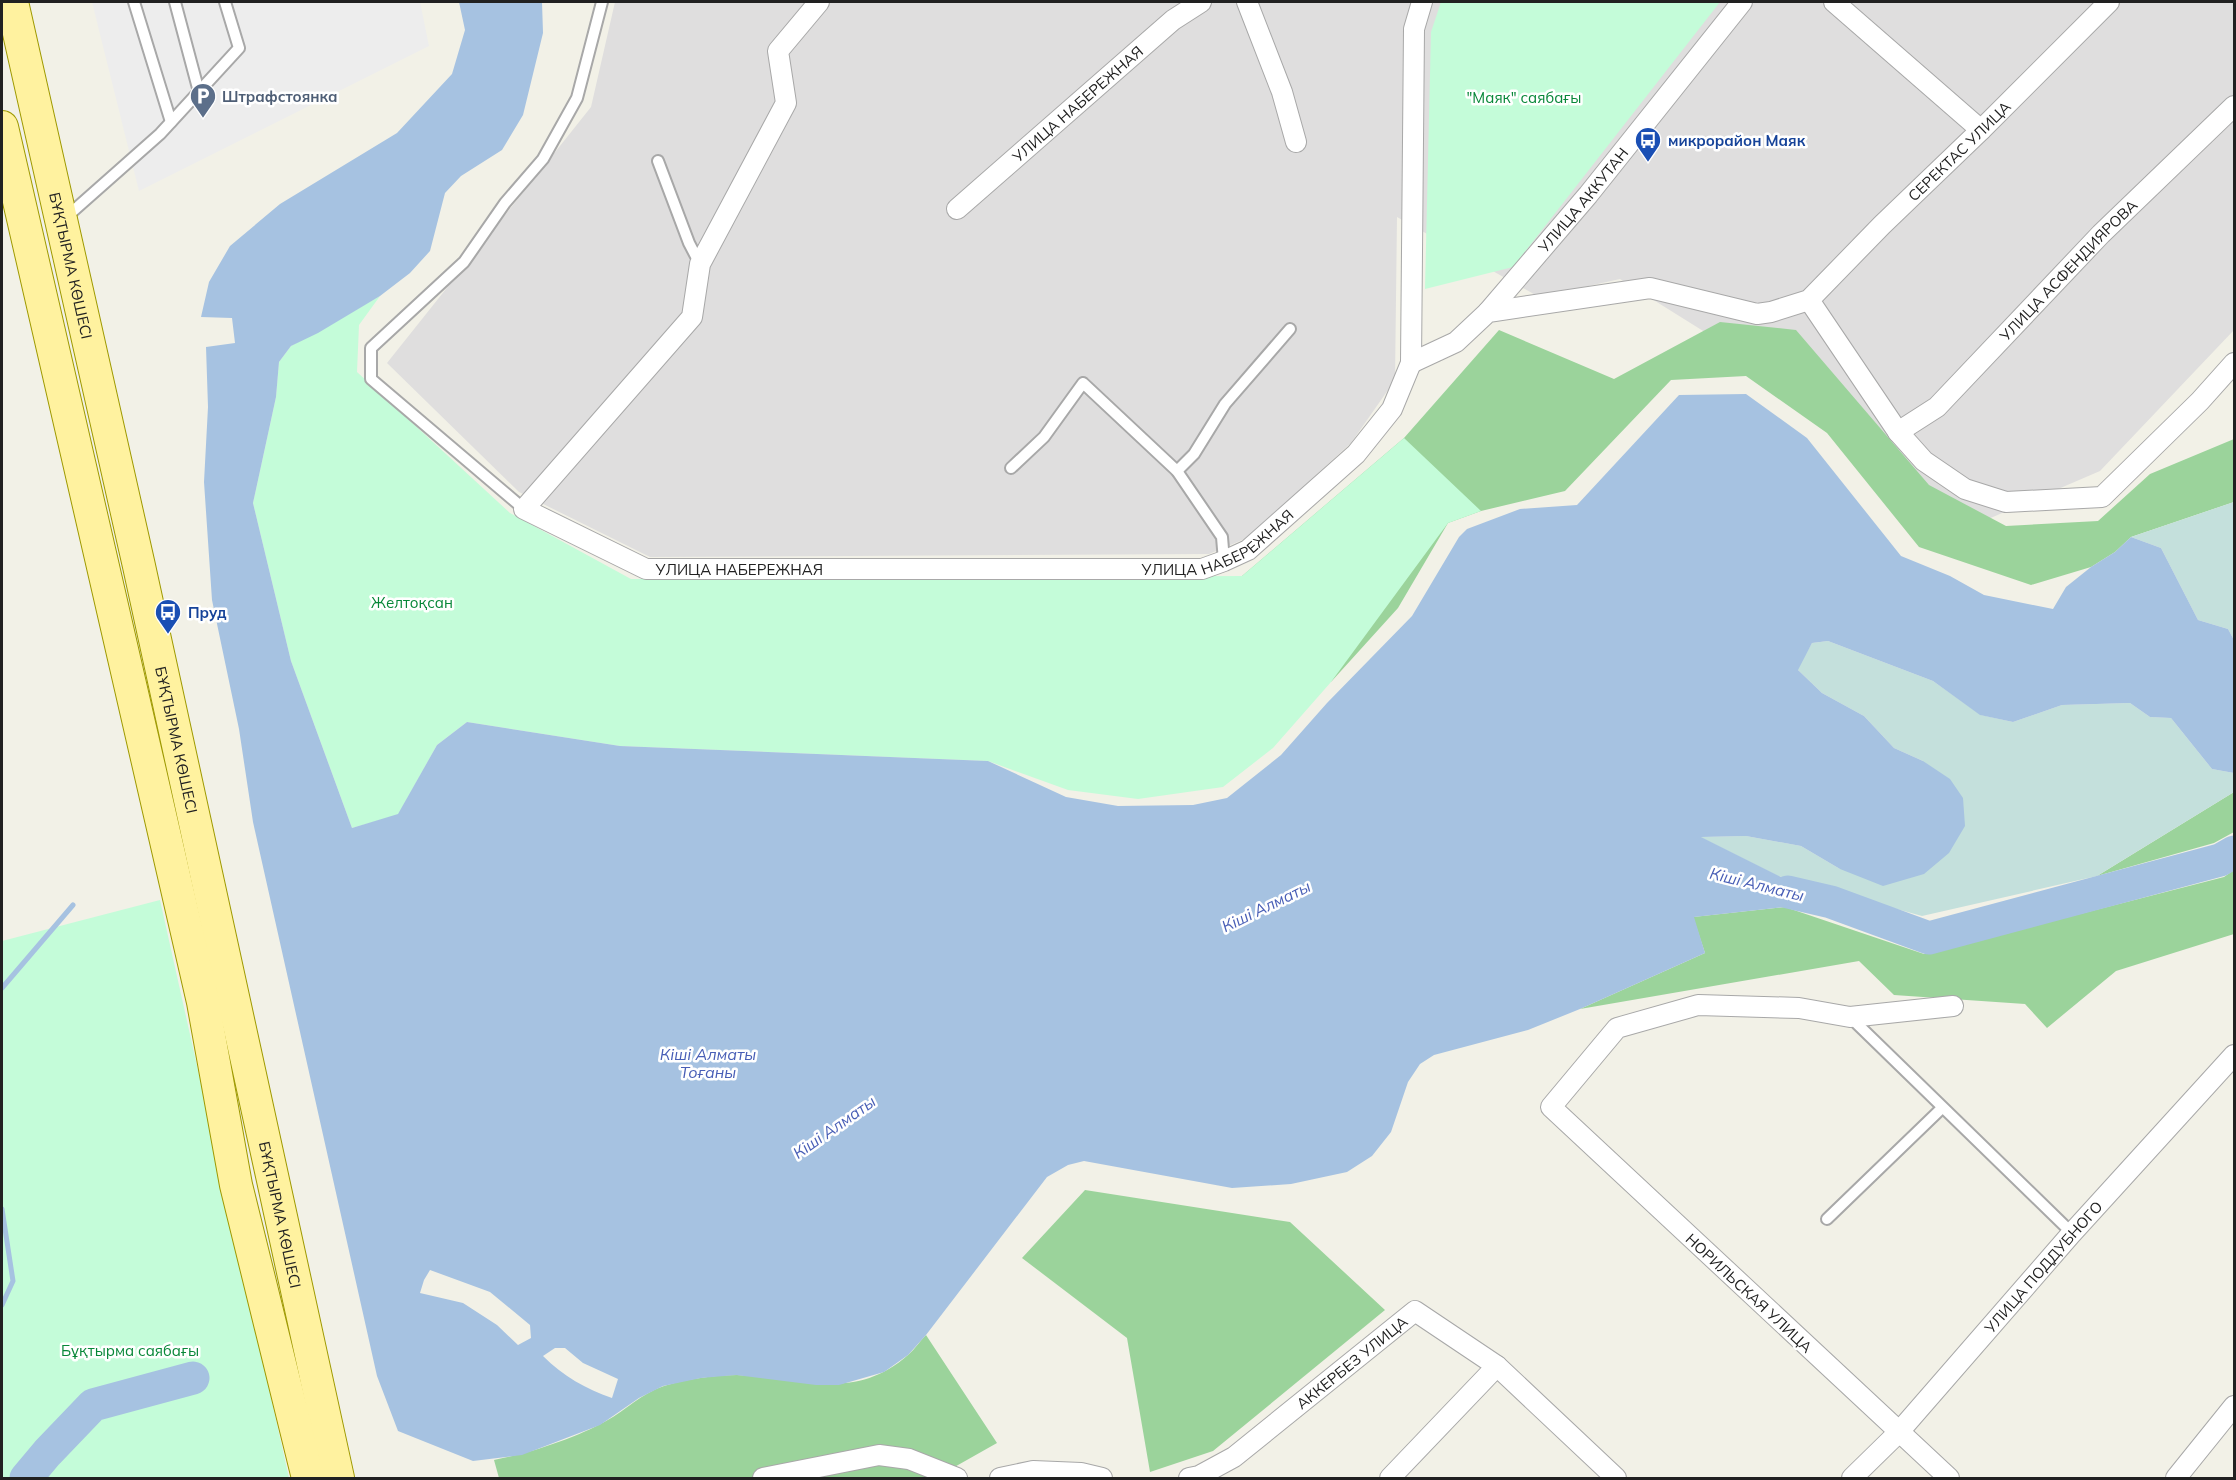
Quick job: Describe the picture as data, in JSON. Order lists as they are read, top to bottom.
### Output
{
  "streets": {
    "main road": ["БҰҚТЫРМА КӨШЕСІ"],
    "street": [
      "УЛИЦА НАБЕРЕЖНАЯ",
      "СЕРЕКТАС УЛИЦА",
      "УЛИЦА АККУТАН",
      "УЛИЦА АСФЕНДИЯРОВА",
      "УЛИЦА ПОДДУБНОГО",
      "НОРИЛЬСКАЯ УЛИЦА",
      "АККЕРБЕЗ УЛИЦА"
    ]
  },
  "crossings": [
    ["УЛИЦА ПОДДУБНОГО", "НОРИЛЬСКАЯ УЛИЦА"]
  ],
  "water": ["Кіші Алматы", "Кіші Алматы Тоғаны"],
  "parks": ["\"Маяк\" саябағы", "Желтоқсан", "Бұқтырма саябағы"],
  "places": {
    "parking": ["Штрафстоянка"],
    "bus stop": ["микрорайон Маяк", "Пруд"]
  }
}
